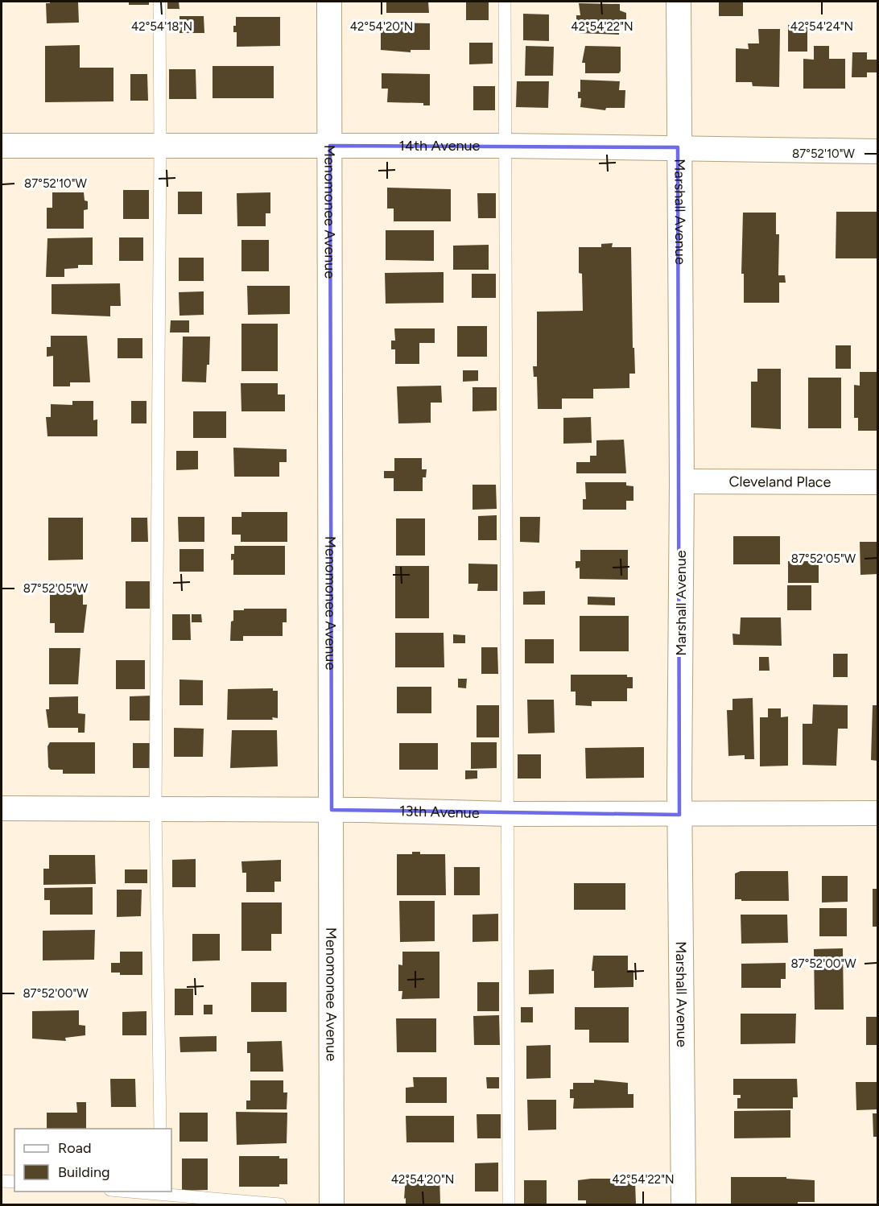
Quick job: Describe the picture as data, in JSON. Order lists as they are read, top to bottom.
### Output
{
  "streets": {
    "street": [
      "14th Avenue",
      "Menomonee Avenue",
      "Marshall Avenue",
      "Cleveland Place",
      "13th Avenue"
    ]
  },
  "crossings": [
    ["14th Avenue", "Menomonee Avenue"],
    ["14th Avenue", "Marshall Avenue"],
    ["Menomonee Avenue", "13th Avenue"],
    ["Marshall Avenue", "Cleveland Place"],
    ["Marshall Avenue", "13th Avenue"]
  ],
  "legend": ["Road", "Building"],
  "coordinates": [
    "42°54'18\"N",
    "42°54'20\"N",
    "42°54'22\"N",
    "42°54'24\"N",
    "87°52'10\"W",
    "87°52'05\"W",
    "87°52'00\"W"
  ]
}
